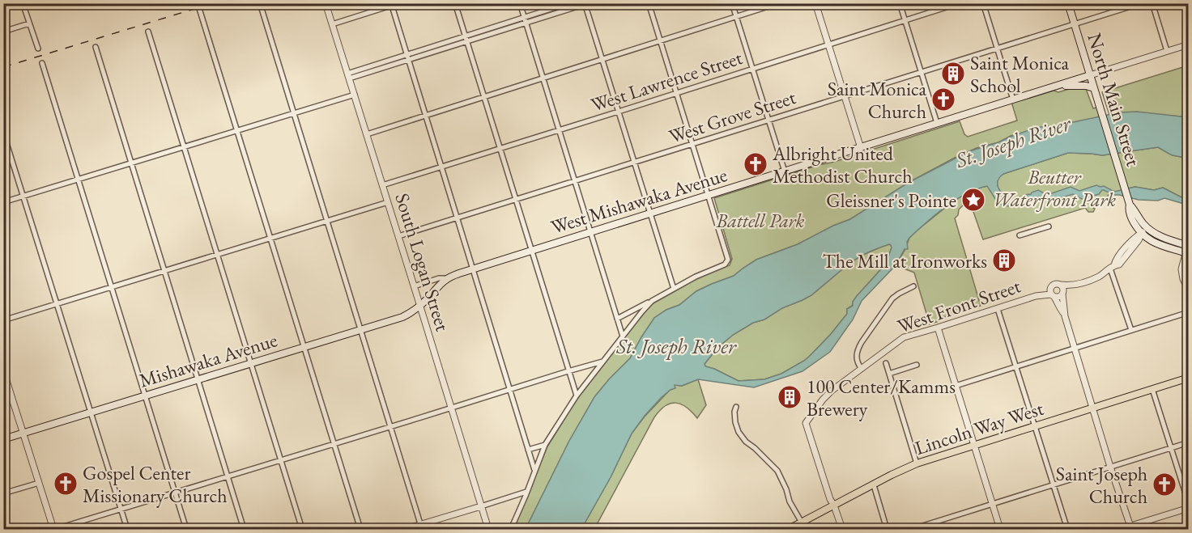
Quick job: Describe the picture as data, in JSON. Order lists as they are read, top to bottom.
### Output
{
  "streets": {
    "main road": [
      "North Main Street",
      "West Mishawaka Avenue",
      "Mishawaka Avenue",
      "Lincoln Way West"
    ],
    "street": [
      "West Lawrence Street",
      "West Grove Street",
      "South Logan Street",
      "West Front Street"
    ]
  },
  "crossings": [
    ["West Lawrence Street", "South Logan Street"],
    ["North Main Street", "West Grove Street"],
    ["North Main Street", "West Mishawaka Avenue"],
    ["West Grove Street", "South Logan Street"],
    ["West Mishawaka Avenue", "South Logan Street"],
    ["West Mishawaka Avenue", "Mishawaka Avenue"],
    ["South Logan Street", "Mishawaka Avenue"],
    ["West Front Street", "Lincoln Way West"]
  ],
  "water": ["St. Joseph River"],
  "parks": ["Beutter Waterfront Park", "Battell Park"],
  "places": {
    "building": ["Saint Monica School", "The Mill at Ironworks", "100 Center/Kamms Brewery"],
    "church": [
      "Saint Monica Church",
      "Albright United Methodist Church",
      "Gospel Center Missionary Church",
      "Saint Joseph Church"
    ],
    "place": ["Gleissner's Pointe"]
  }
}
